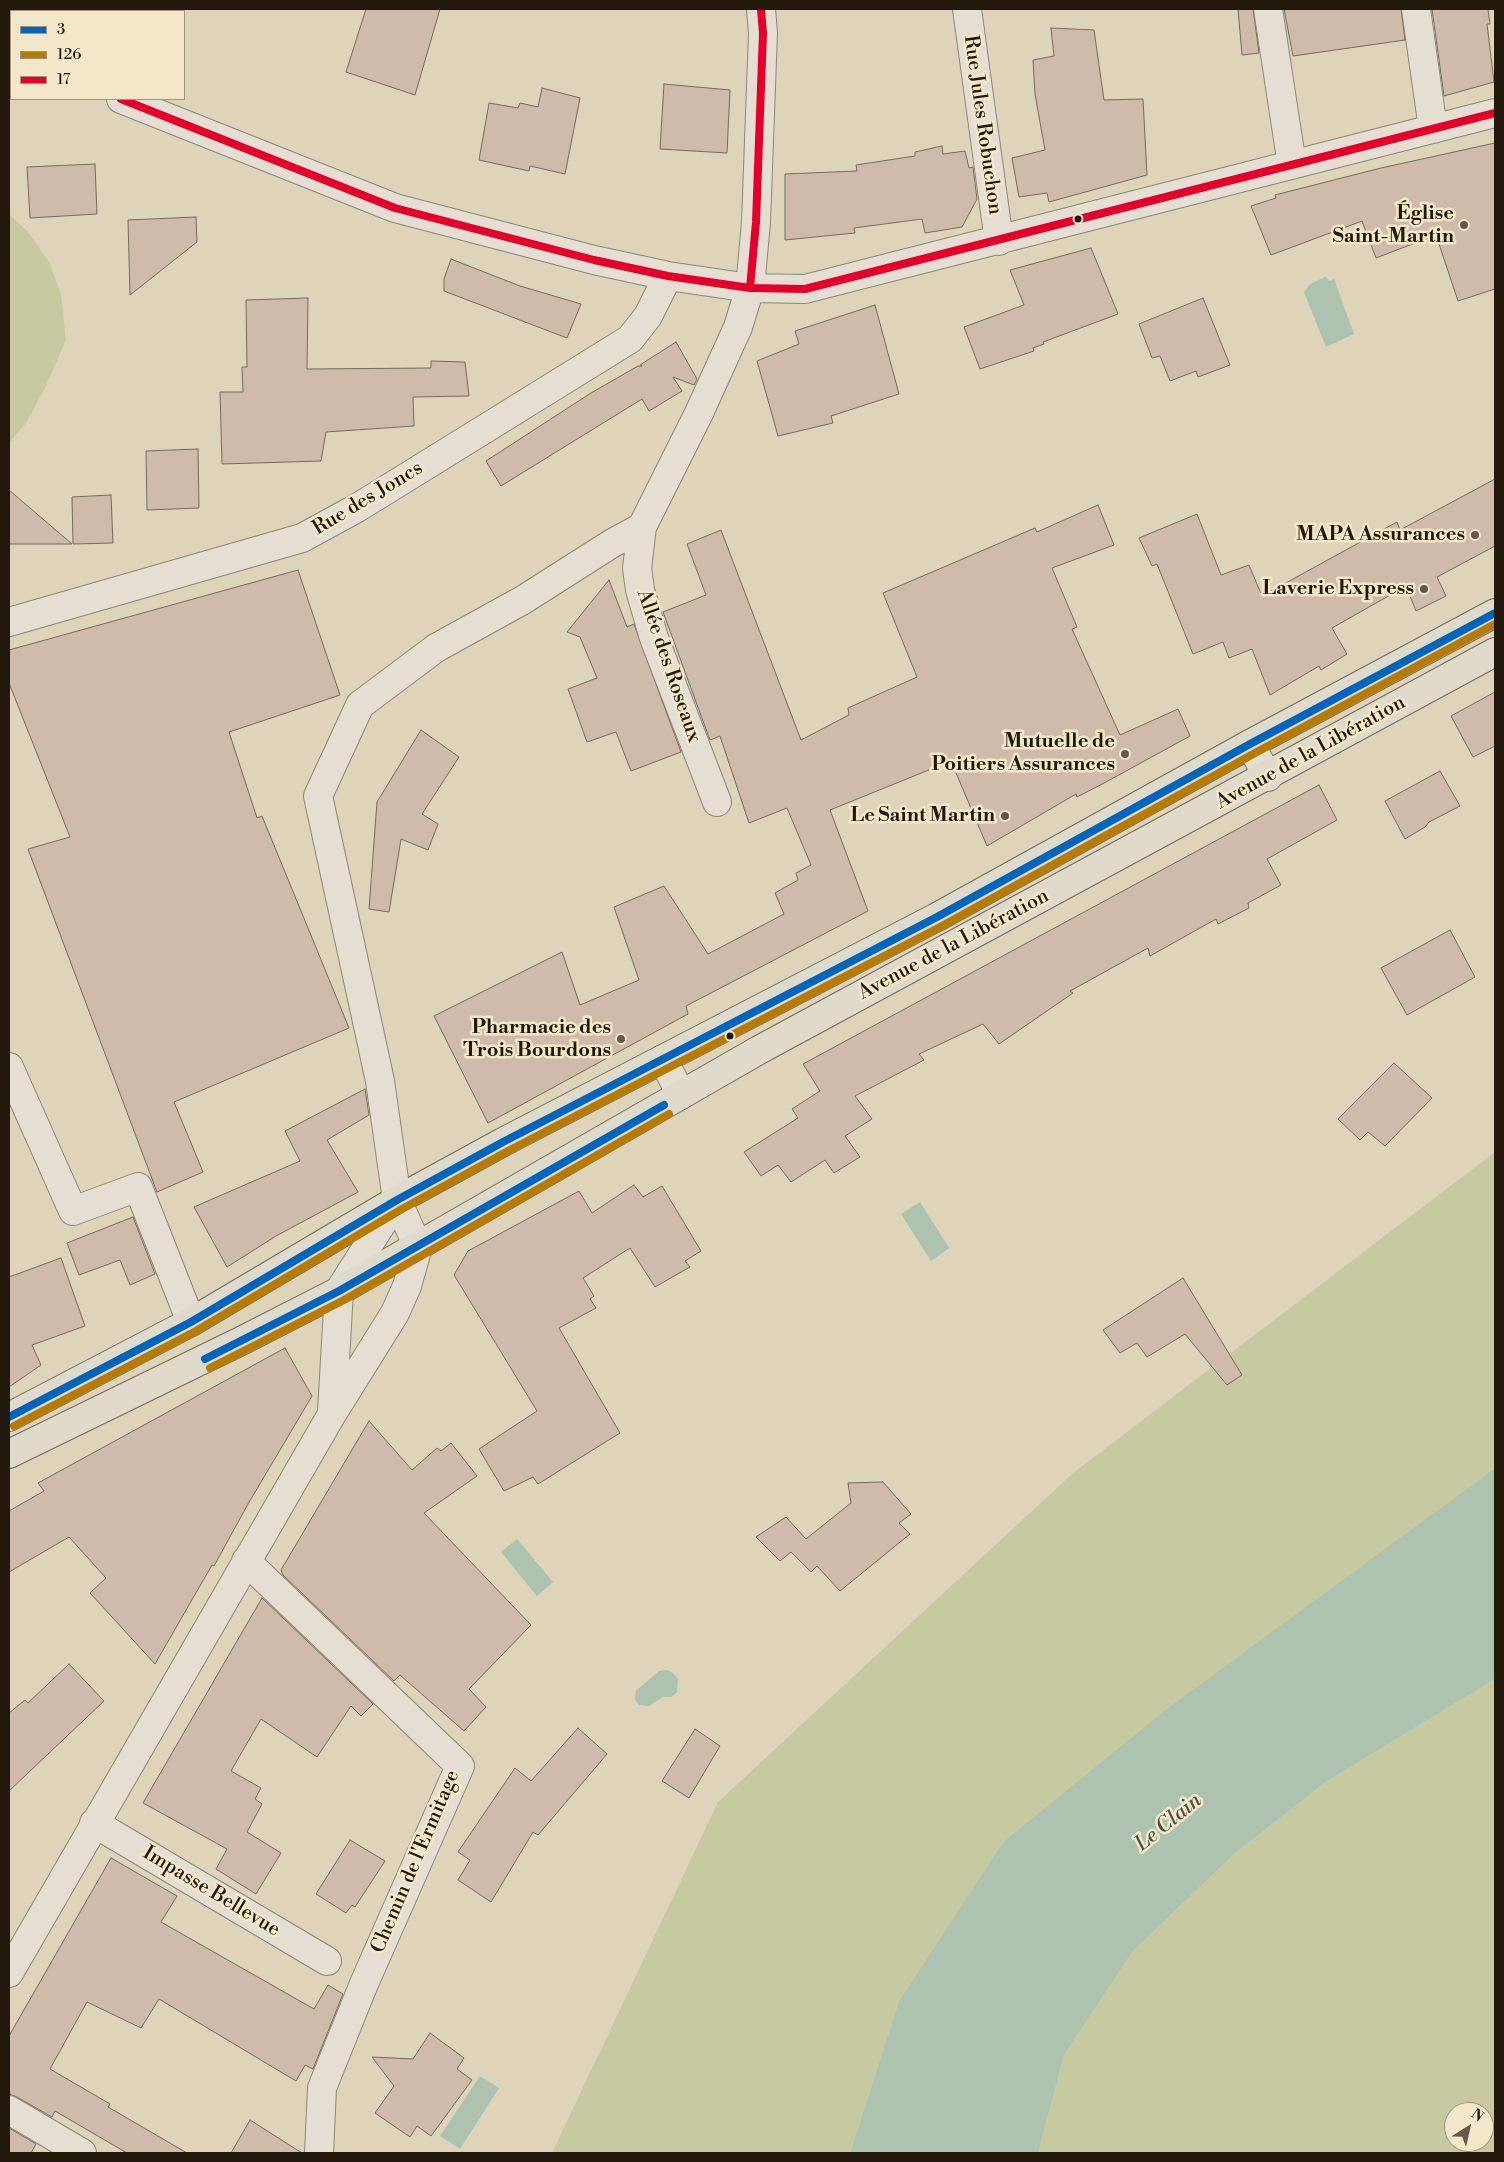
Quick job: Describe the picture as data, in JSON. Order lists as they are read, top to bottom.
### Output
{
  "streets": {
    "main road": ["Avenue de la Libération"],
    "street": [
      "Rue Jules Robuchon",
      "Rue des Joncs",
      "Allée des Roseaux",
      "Chemin de l'Ermitage",
      "Impasse Bellevue"
    ]
  },
  "water": ["Le Clain"],
  "places": [
    "Église Saint-Martin",
    "MAPA Assurances",
    "Laverie Express",
    "Mutuelle de Poitiers Assurances",
    "Le Saint Martin",
    "Pharmacie des Trois Bourdons"
  ],
  "lines": ["transit line 17", "transit line 3", "transit line 126"],
  "legend": ["3", "126", "17"],
  "north": "top right"
}
